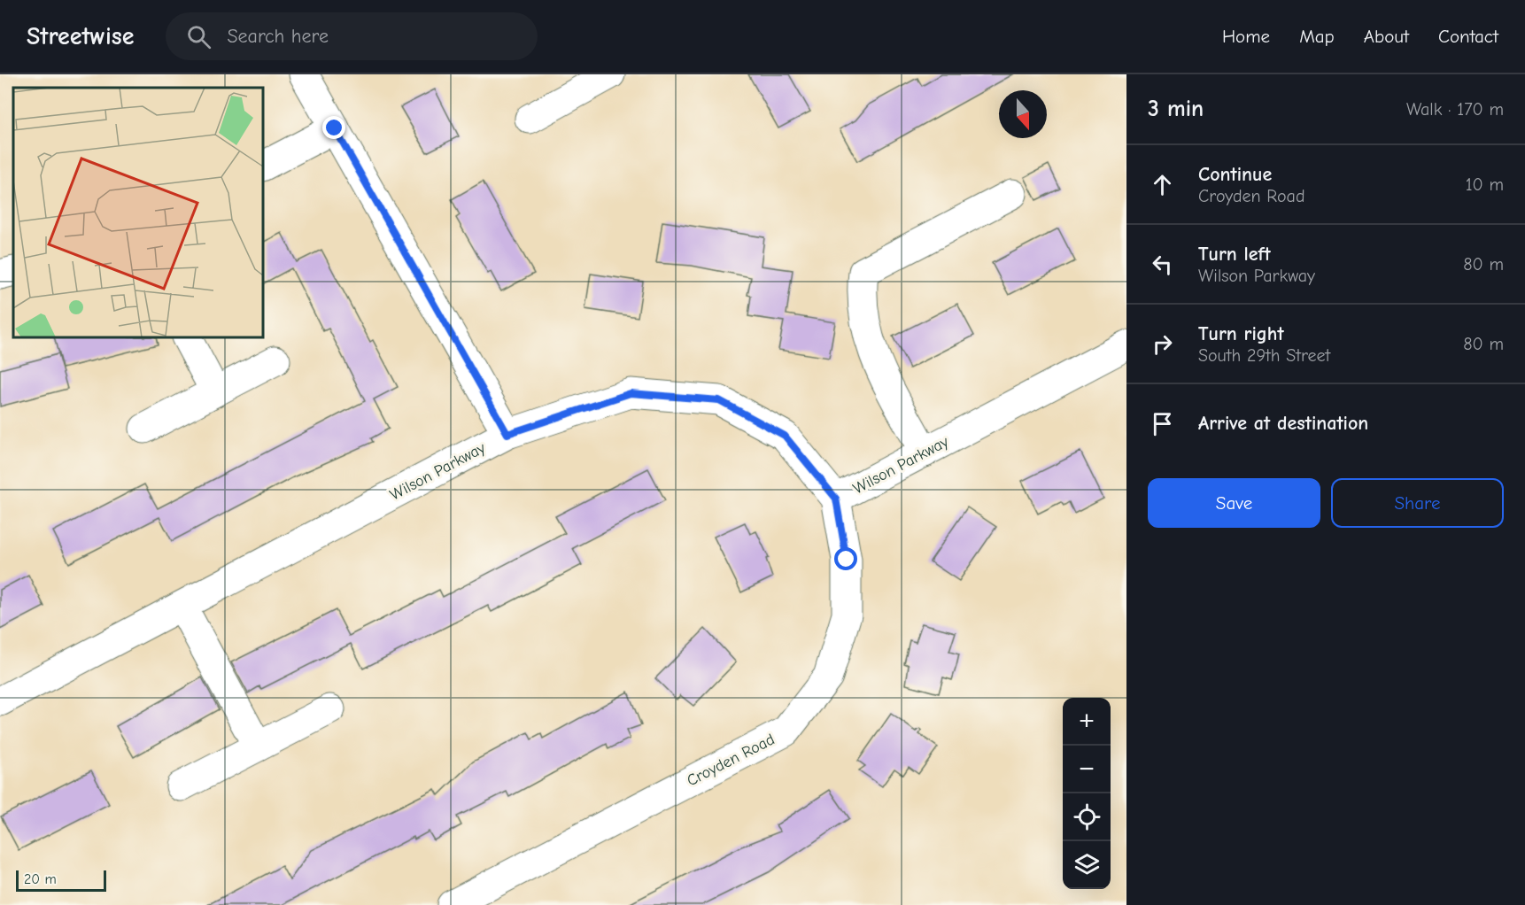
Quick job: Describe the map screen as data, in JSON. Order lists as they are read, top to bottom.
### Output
{
  "streets": {
    "street": ["Wilson Parkway", "Croyden Road"]
  },
  "crossings": [
    ["Wilson Parkway", "Croyden Road"]
  ],
  "scale_bar": "20 m",
  "north": "bottom",
  "page": {
    "header": "Streetwise",
    "search": "Search here",
    "nav": [
      "Home",
      "Map",
      "About",
      "Contact"
    ],
    "heading": ["3 min", "Walk · 170 m"],
    "list": [
      ["Continue", "Croyden Road", "10 m"],
      ["Turn left", "Wilson Parkway", "80 m"],
      ["Turn right", "South 29th Street", "80 m"],
      "Arrive at destination"
    ],
    "buttons": ["Save", "Share"],
    "map_buttons": ["+", "−"],
    "scale": "20 m"
  }
}
